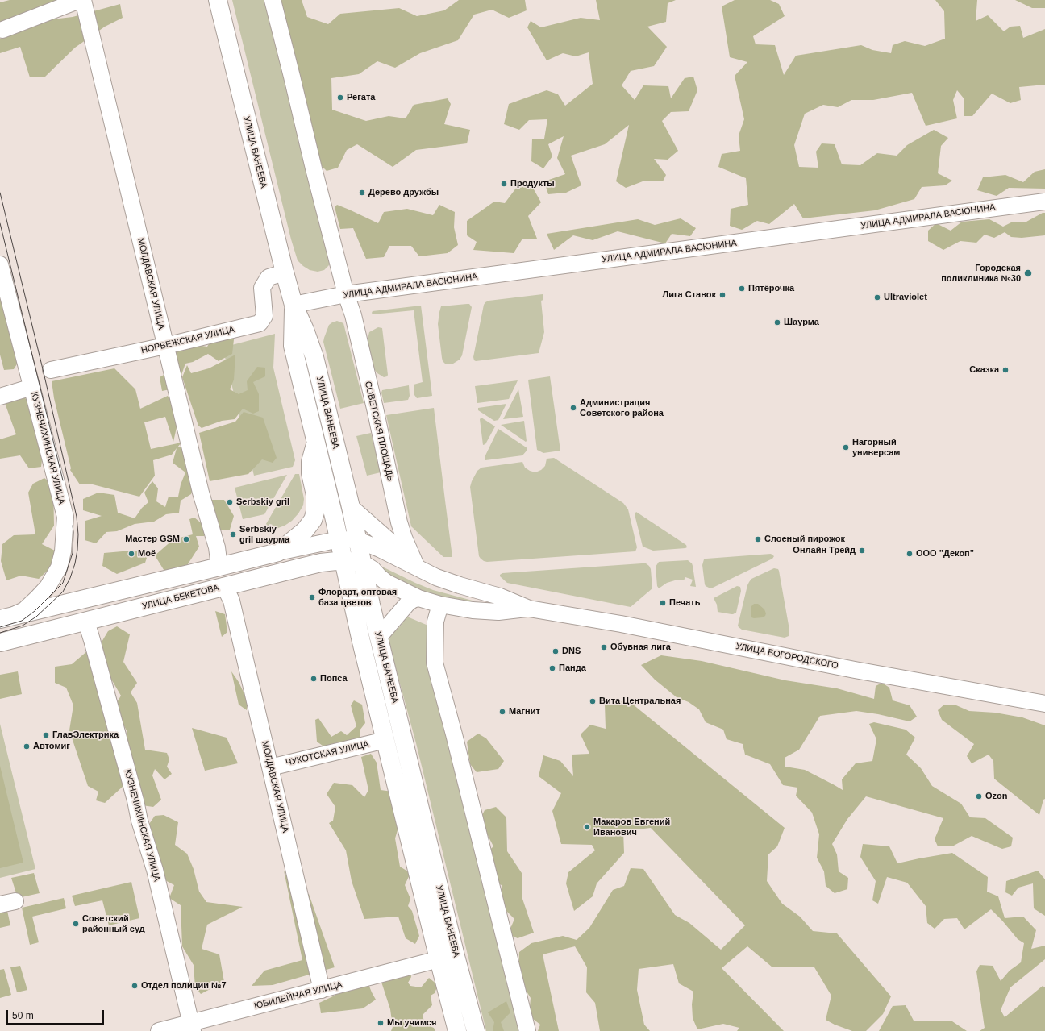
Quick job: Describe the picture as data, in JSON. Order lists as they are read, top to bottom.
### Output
{
  "streets": {
    "main road": ["УЛИЦА ВАНЕЕВА", "УЛИЦА БЕКЕТОВА"],
    "street": [
      "УЛИЦА АДМИРАЛА ВАСЮНИНА",
      "МОЛДАВСКАЯ УЛИЦА",
      "НОРВЕЖСКАЯ УЛИЦА",
      "СОВЕТСКАЯ ПЛОЩАДЬ",
      "КУЗНЕЧИХИНСКАЯ УЛИЦА",
      "УЛИЦА БОГОРОДСКОГО",
      "ЧУКОТСКАЯ УЛИЦА",
      "ЮБИЛЕЙНАЯ УЛИЦА"
    ]
  },
  "crossings": [
    ["УЛИЦА ВАНЕЕВА", "УЛИЦА АДМИРАЛА ВАСЮНИНА"],
    ["УЛИЦА ВАНЕЕВА", "НОРВЕЖСКАЯ УЛИЦА"],
    ["УЛИЦА ВАНЕЕВА", "УЛИЦА БЕКЕТОВА"],
    ["УЛИЦА ВАНЕЕВА", "УЛИЦА БОГОРОДСКОГО"],
    ["УЛИЦА ВАНЕЕВА", "ЧУКОТСКАЯ УЛИЦА"],
    ["УЛИЦА ВАНЕЕВА", "ЮБИЛЕЙНАЯ УЛИЦА"],
    ["УЛИЦА АДМИРАЛА ВАСЮНИНА", "СОВЕТСКАЯ ПЛОЩАДЬ"],
    ["МОЛДАВСКАЯ УЛИЦА", "НОРВЕЖСКАЯ УЛИЦА"],
    ["МОЛДАВСКАЯ УЛИЦА", "УЛИЦА БЕКЕТОВА"],
    ["МОЛДАВСКАЯ УЛИЦА", "ЧУКОТСКАЯ УЛИЦА"],
    ["МОЛДАВСКАЯ УЛИЦА", "ЮБИЛЕЙНАЯ УЛИЦА"],
    ["СОВЕТСКАЯ ПЛОЩАДЬ", "УЛИЦА БОГОРОДСКОГО"],
    ["КУЗНЕЧИХИНСКАЯ УЛИЦА", "УЛИЦА БЕКЕТОВА"],
    ["КУЗНЕЧИХИНСКАЯ УЛИЦА", "ЮБИЛЕЙНАЯ УЛИЦА"],
    ["УЛИЦА БЕКЕТОВА", "УЛИЦА БОГОРОДСКОГО"]
  ],
  "places": [
    "Регата",
    "Продукты",
    "Дерево дружбы",
    "Городская поликлиника №30",
    "Пятёрочка",
    "Лига Ставок",
    "Ultraviolet",
    "Шаурма",
    "Сказка",
    "Администрация Советского района",
    "Нагорный универсам",
    "Serbskiy gril",
    "Serbskiy gril шаурма",
    "Мастер GSM",
    "Слоеный пирожок",
    "Онлайн Трейд",
    "Моё",
    "ООО \"Декоп\"",
    "Флорарт, оптовая база цветов",
    "Печать",
    "Обувная лига",
    "DNS",
    "Панда",
    "Попса",
    "Вита Центральная",
    "Магнит",
    "ГлавЭлектрика",
    "Автомиг",
    "Ozon",
    "Макаров Евгений Иванович",
    "Советский районный суд",
    "Отдел полиции №7",
    "Мы учимся"
  ],
  "scale_bar": "50 m"
}
